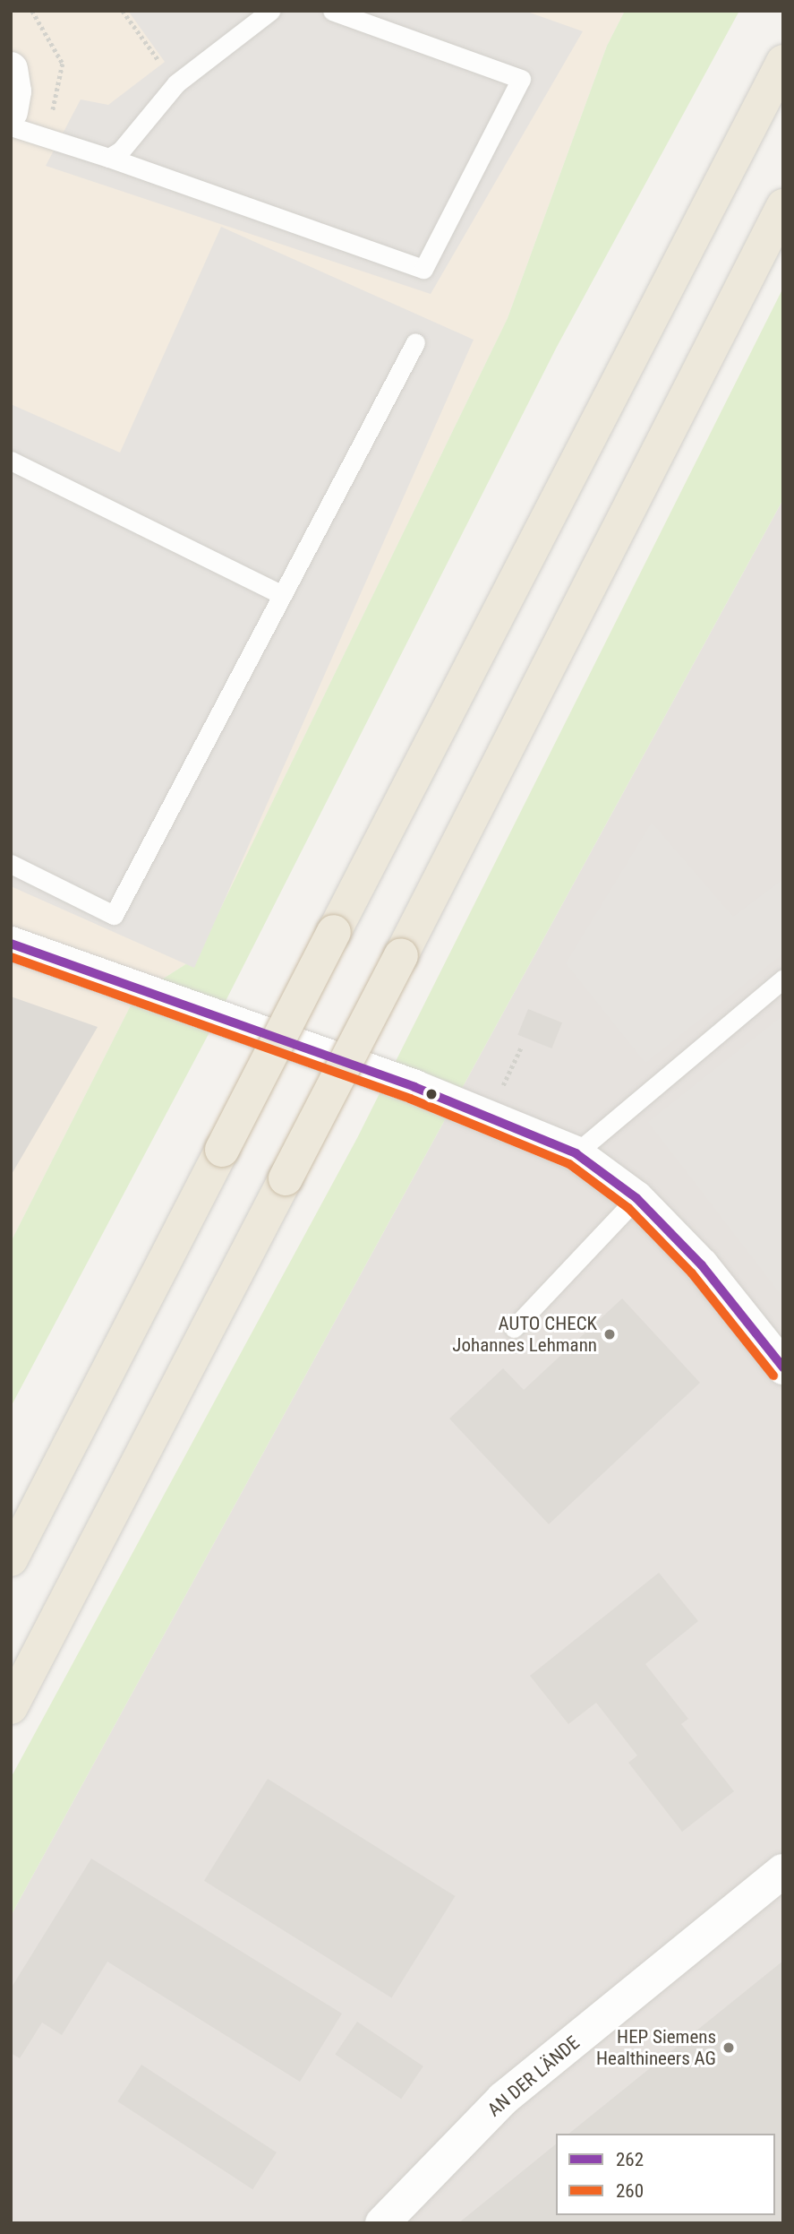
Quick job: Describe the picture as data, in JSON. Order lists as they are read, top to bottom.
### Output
{
  "streets": {
    "street": ["AN DER LÄNDE"]
  },
  "places": ["AUTO CHECK Johannes Lehmann", "HEP Siemens Healthineers AG"],
  "lines": ["transit line 262", "transit line 260"],
  "legend": ["262", "260"]
}
